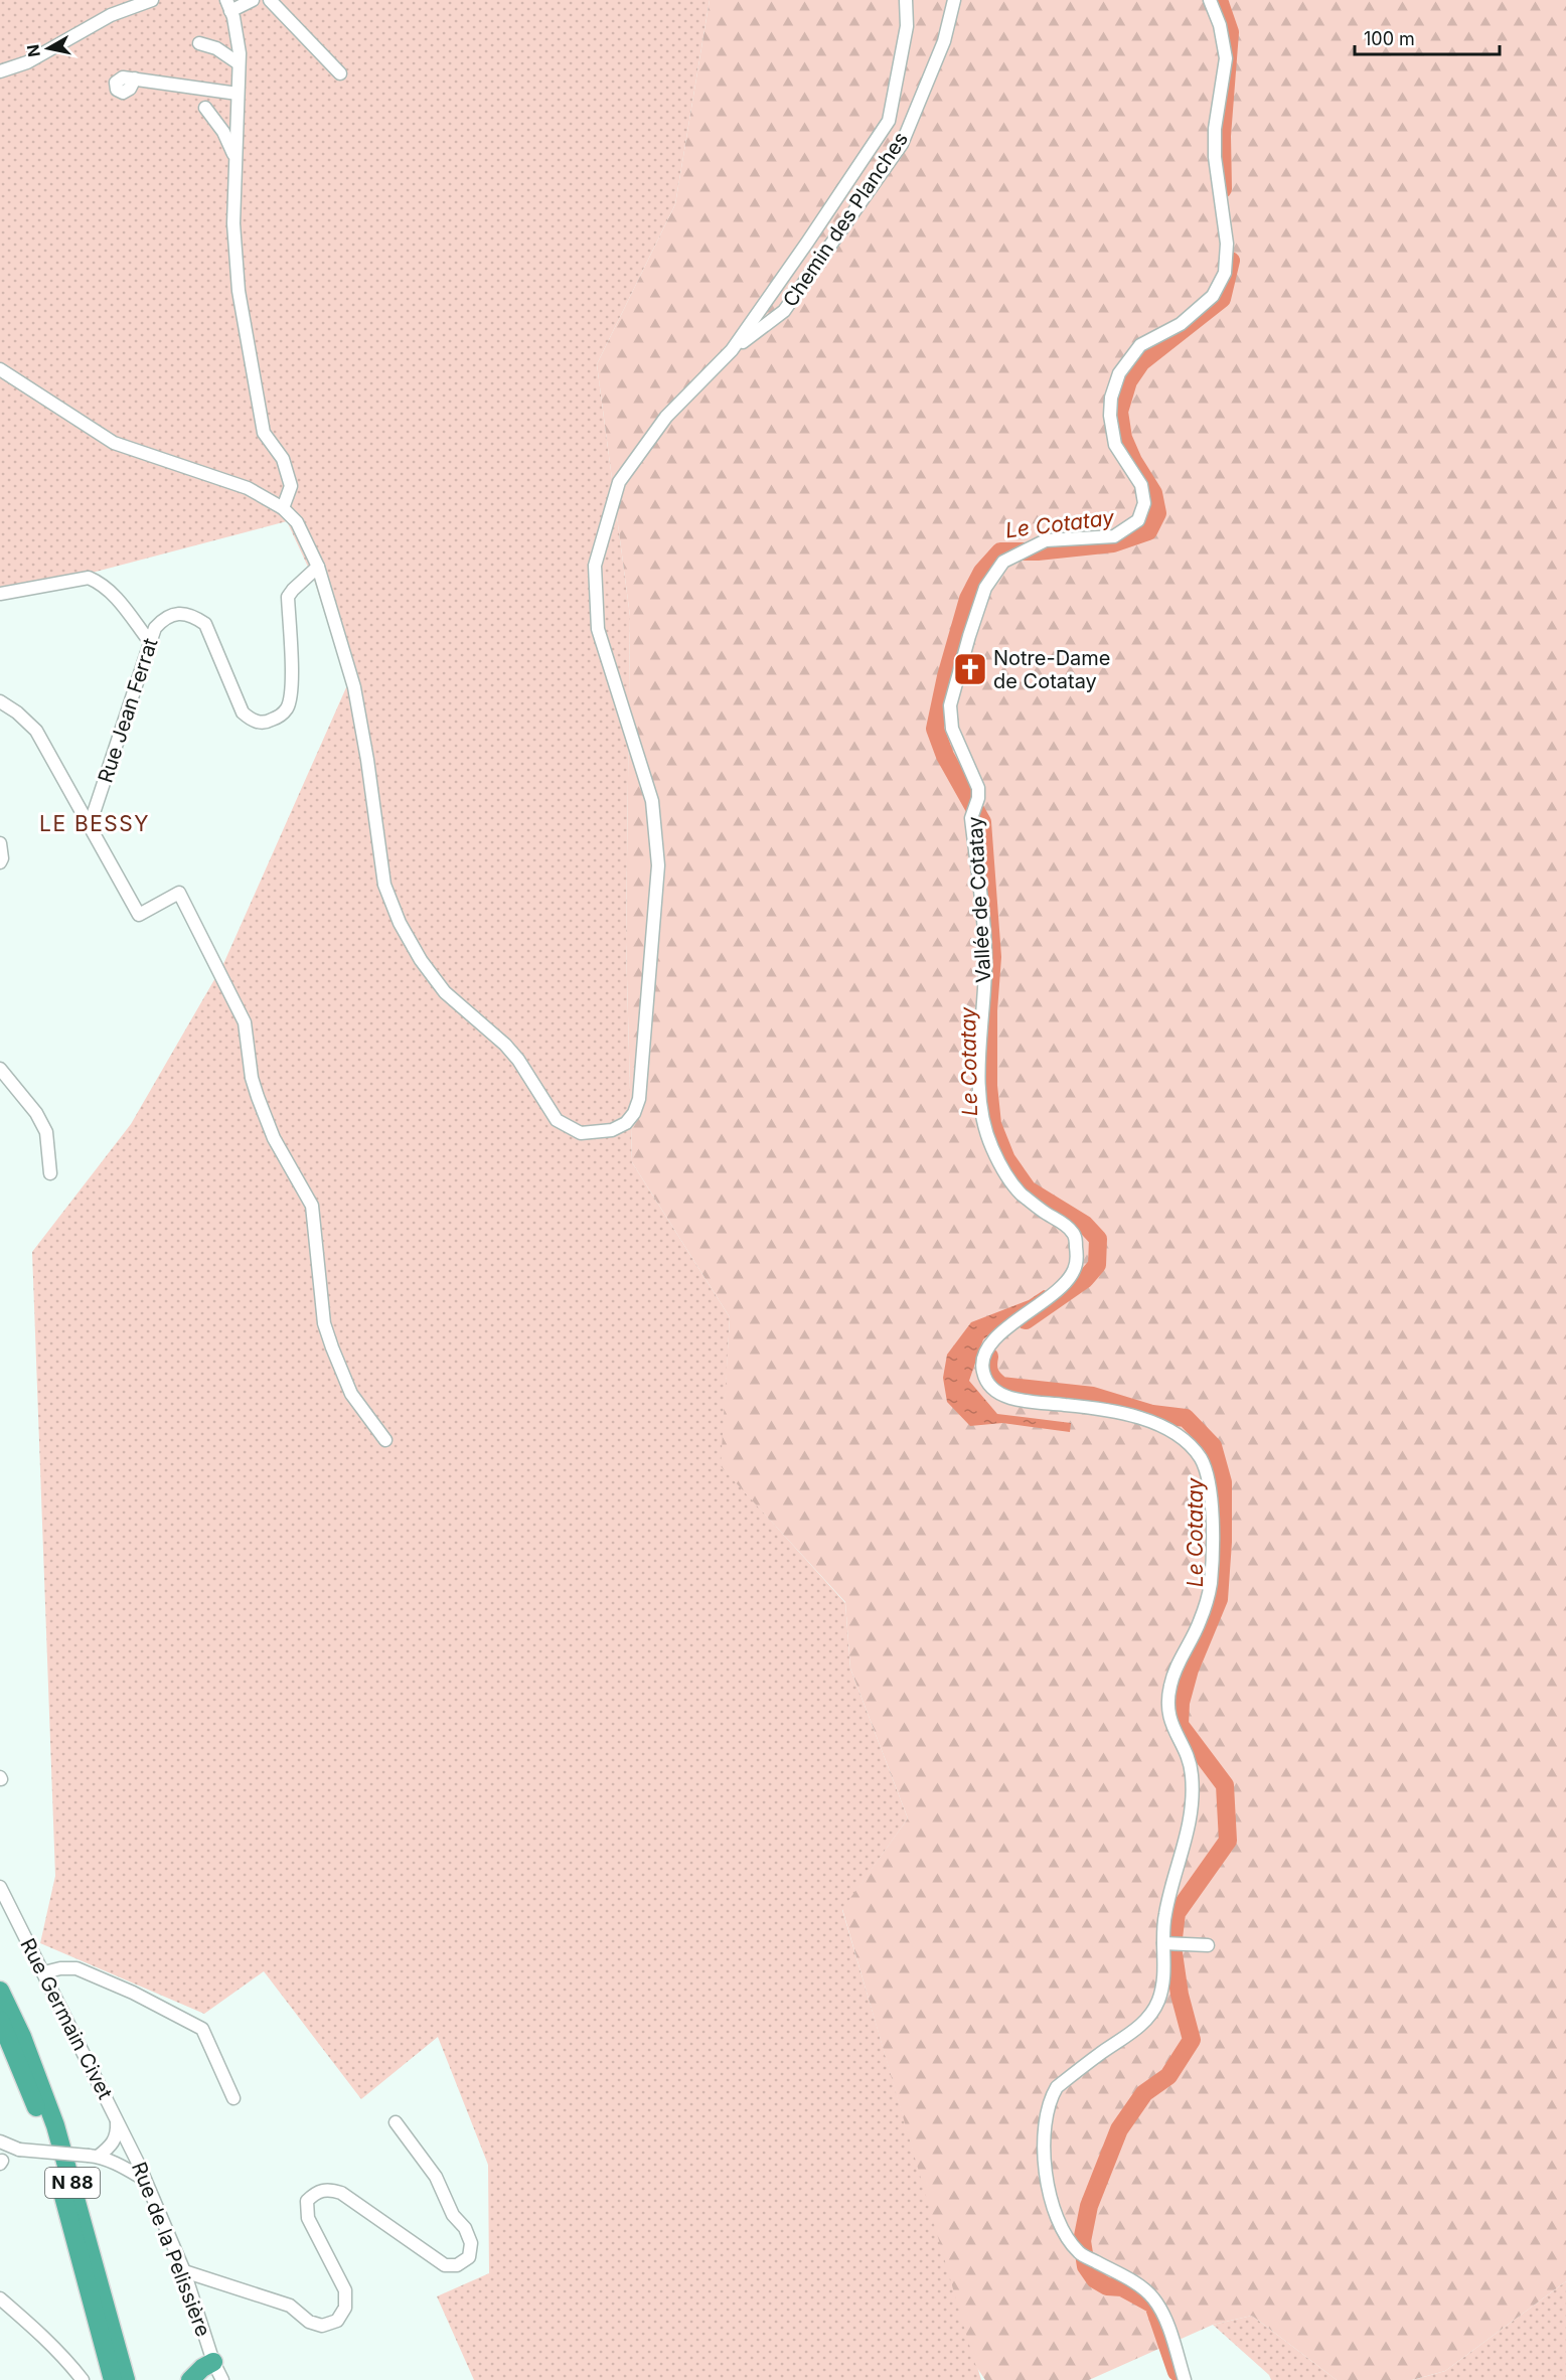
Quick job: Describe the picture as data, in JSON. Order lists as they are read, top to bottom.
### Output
{
  "streets": {
    "highway": ["N 88"],
    "street": [
      "Chemin des Planches",
      "Rue Jean Ferrat",
      "Vallée de Cotatay",
      "Rue Germain Civet",
      "Rue de la Pelissière"
    ]
  },
  "crossings": [
    ["Rue Germain Civet", "Rue de la Pelissière"]
  ],
  "districts": ["LE BESSY"],
  "water": ["Le Cotatay"],
  "places": {
    "church": ["Notre-Dame de Cotatay"]
  },
  "scale_bar": "100 m",
  "north": "left"
}
